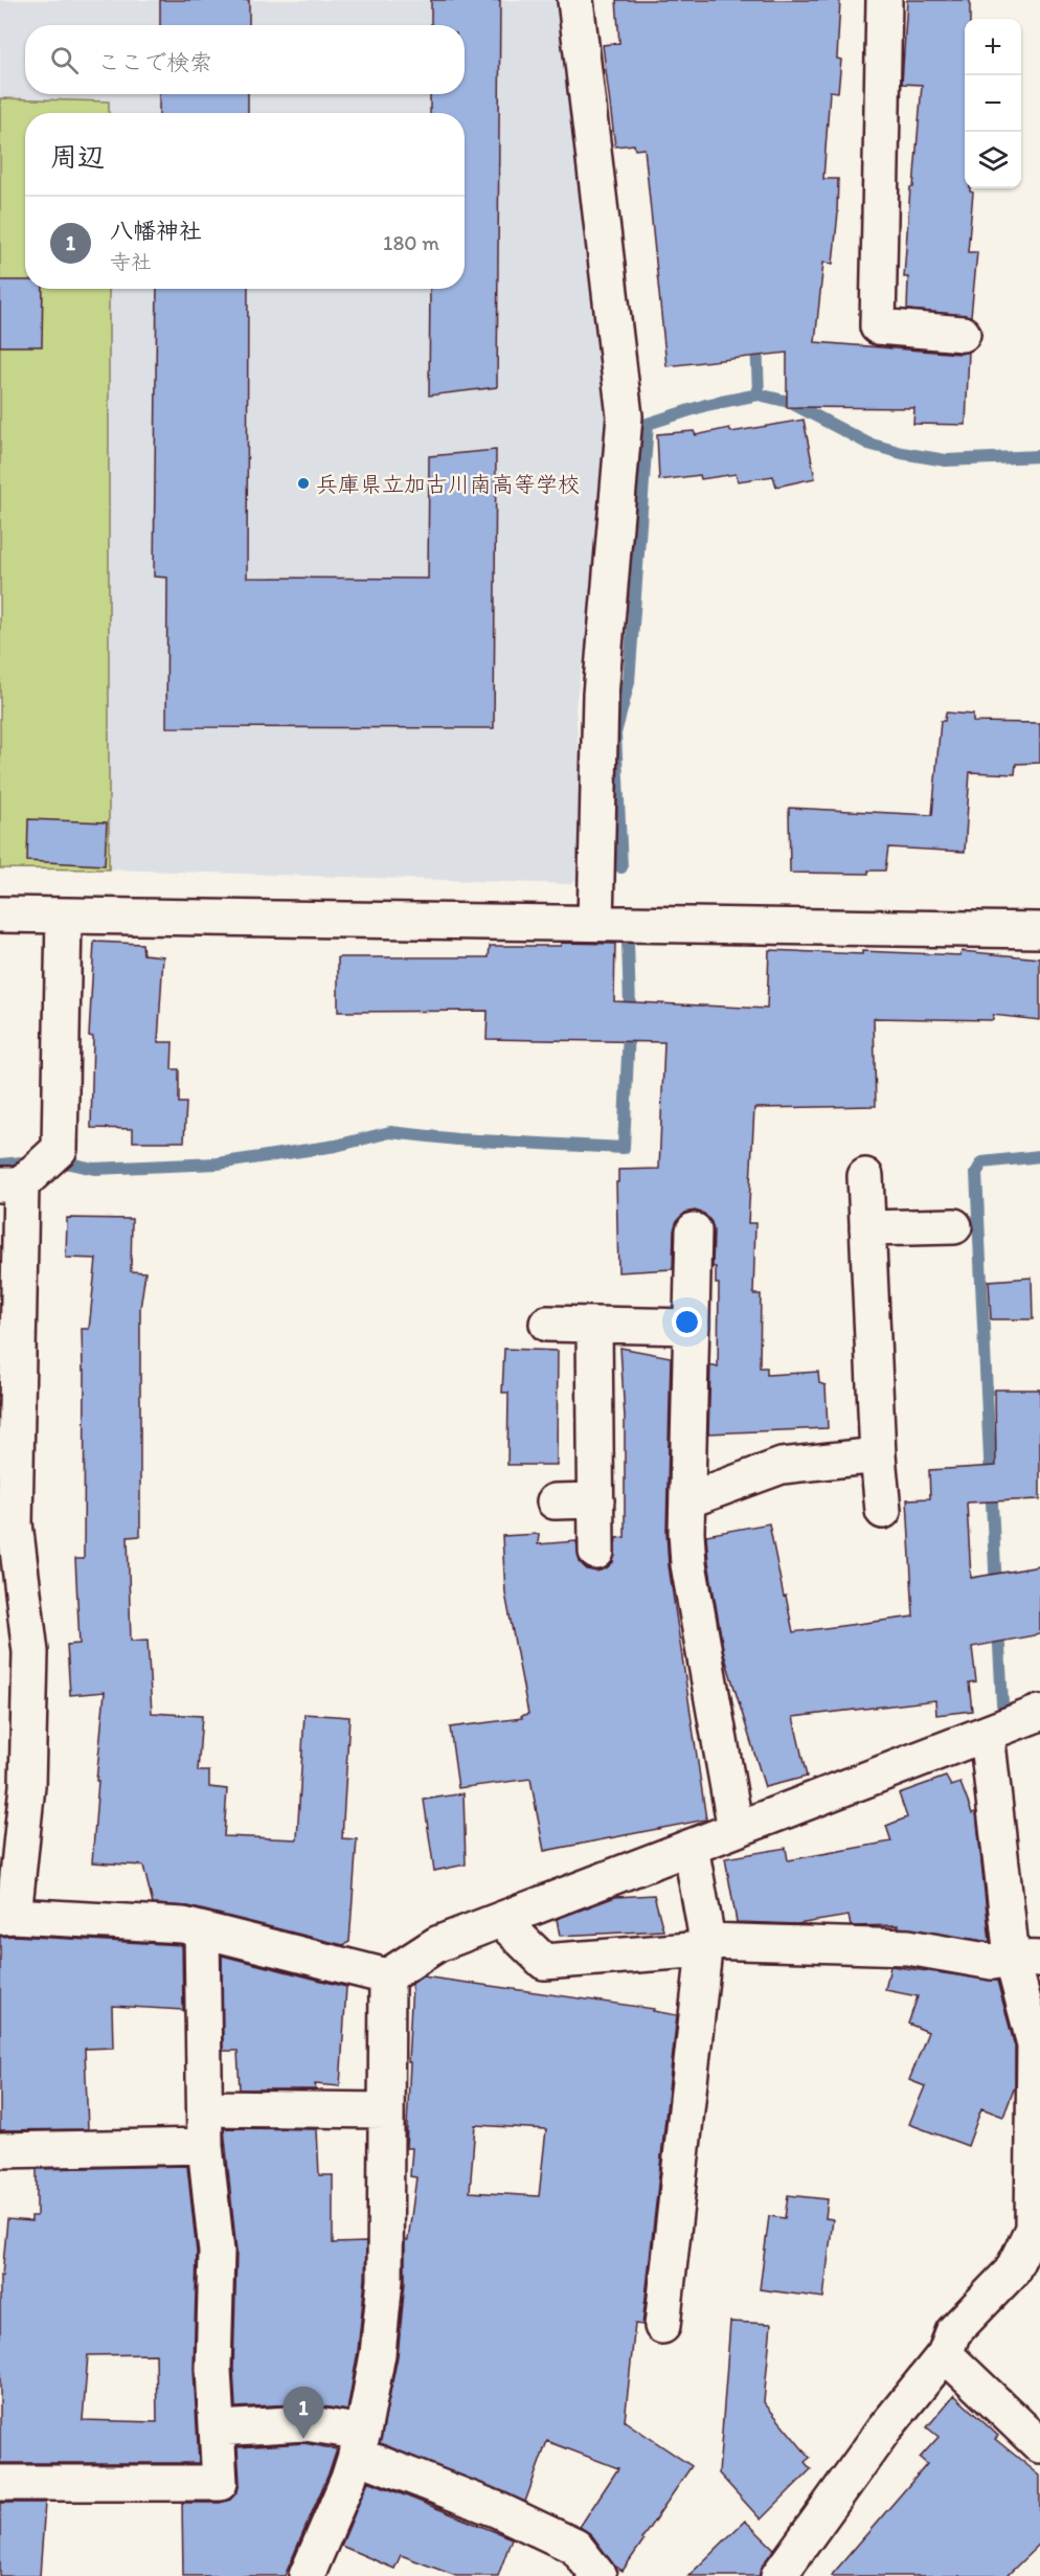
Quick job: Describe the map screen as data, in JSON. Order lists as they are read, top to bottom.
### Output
{
  "places": ["兵庫県立加古川南高等学校"],
  "page": {
    "map_buttons": ["+", "−"],
    "search": "ここで検索",
    "heading": "周辺",
    "list": [
      {
        "mark": "1",
        "name": "八幡神社",
        "note": "寺社",
        "value": "180 m"
      }
    ],
    "pins": "1"
  }
}
